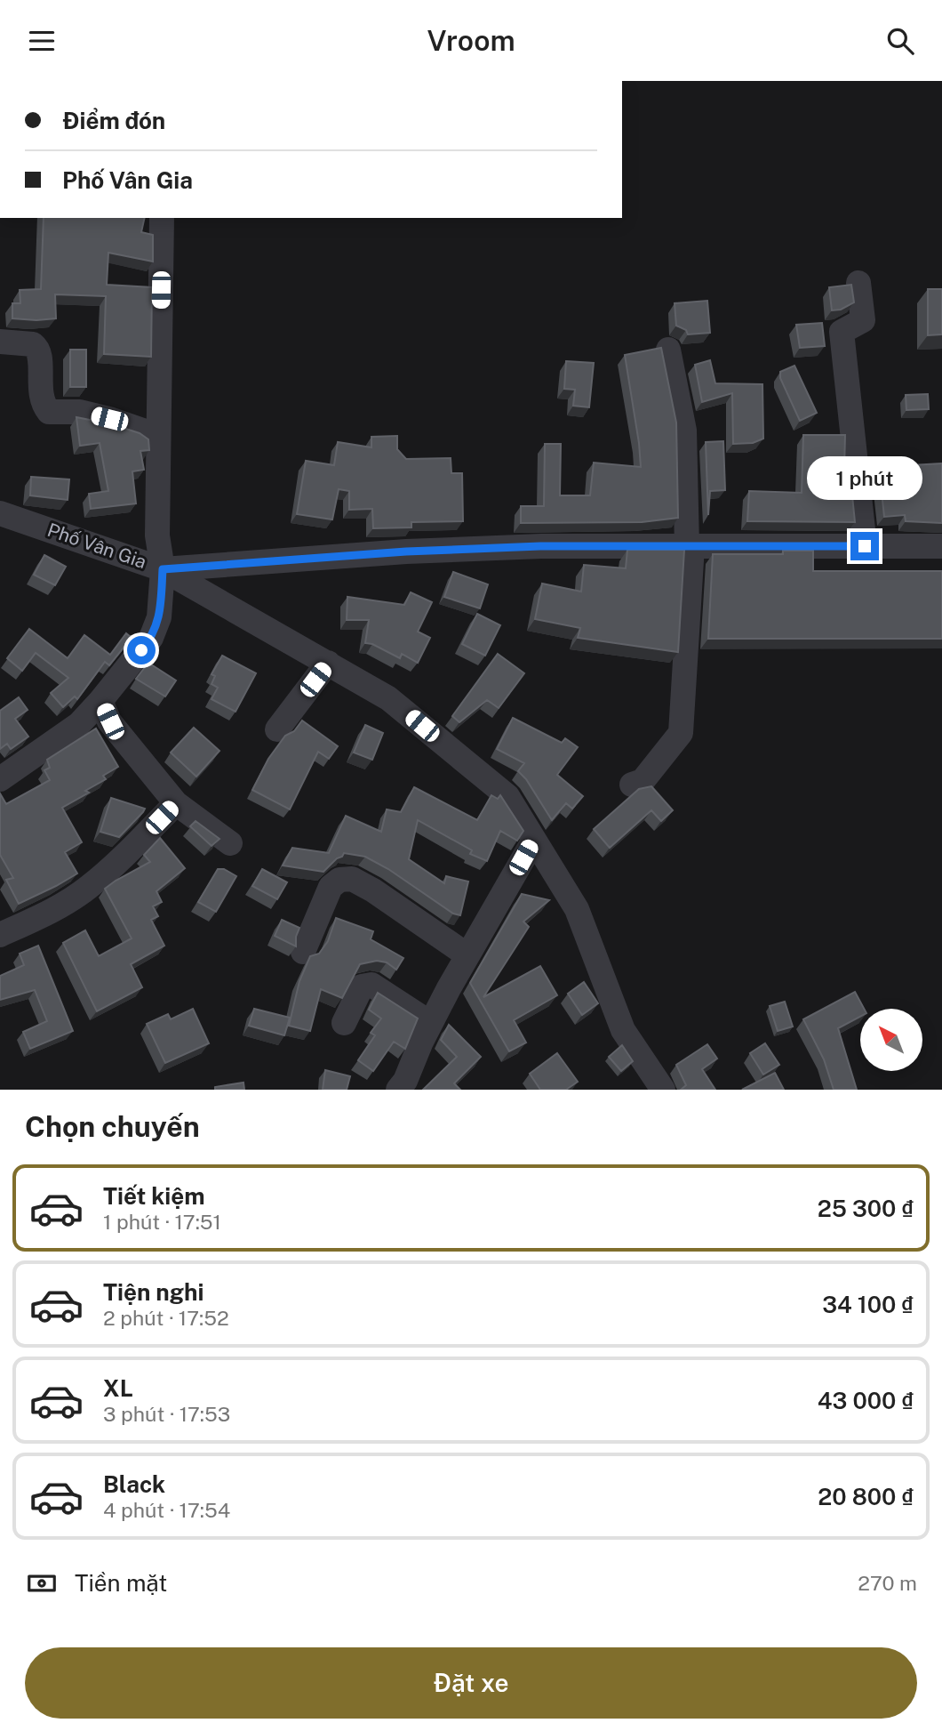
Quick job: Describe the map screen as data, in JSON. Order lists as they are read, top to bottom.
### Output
{
  "streets": {
    "street": ["Phố Vân Gia"]
  },
  "north": "top left",
  "page": {
    "header": "Vroom",
    "banner": ["Điểm đón", "Phố Vân Gia"],
    "bubble": "1 phút",
    "heading": "Chọn chuyến",
    "list": [
      {
        "name": "Tiết kiệm",
        "note": "1 phút · 17:51",
        "value": "25 300 ₫"
      },
      {
        "name": "Tiện nghi",
        "note": "2 phút · 17:52",
        "value": "34 100 ₫"
      },
      {
        "name": "XL",
        "note": "3 phút · 17:53",
        "value": "43 000 ₫"
      },
      {
        "name": "Black",
        "note": "4 phút · 17:54",
        "value": "20 800 ₫"
      }
    ],
    "pay": ["Tiền mặt", "270 m"],
    "buttons": "Đặt xe"
  }
}
